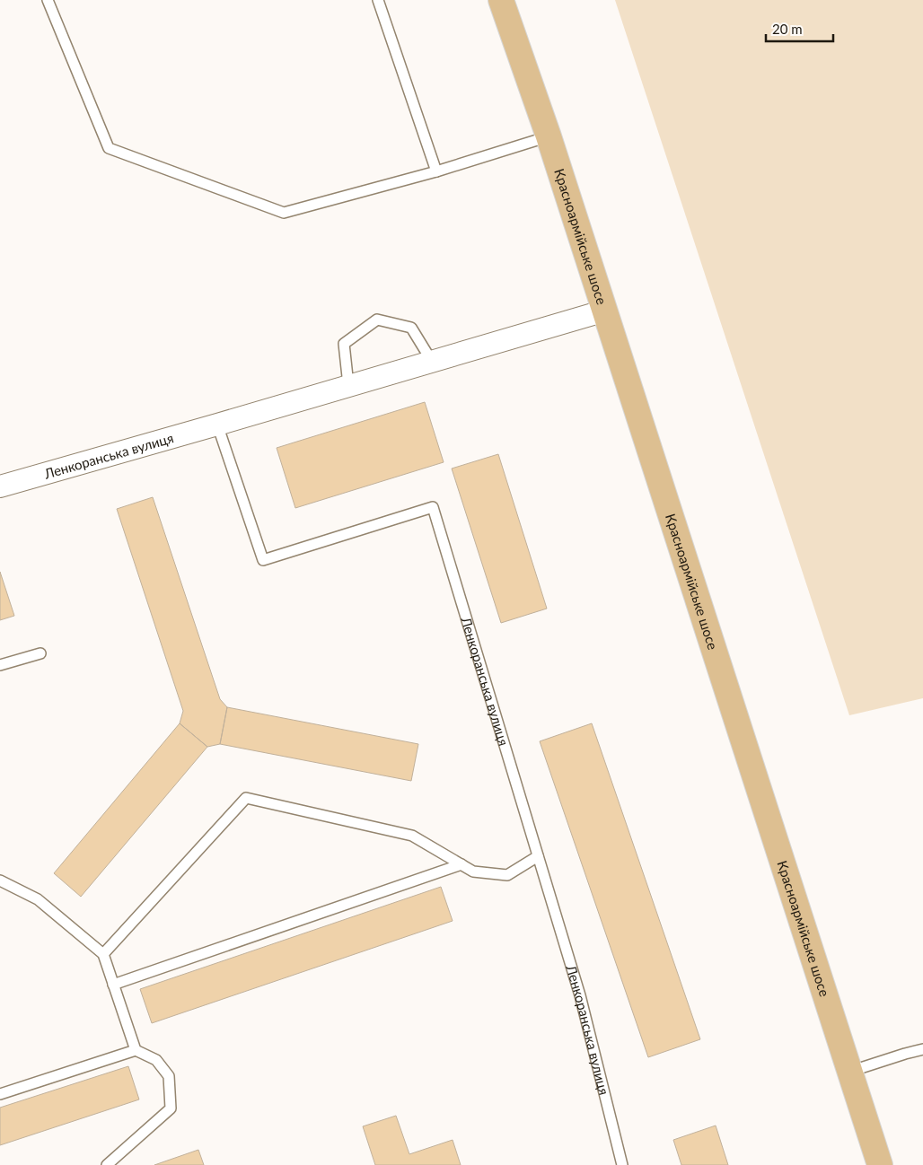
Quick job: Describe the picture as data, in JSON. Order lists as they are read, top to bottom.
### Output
{
  "streets": {
    "main road": ["Красноармійське шосе"],
    "street": ["Ленкоранська вулиця"]
  },
  "crossings": [
    ["Красноармійське шосе", "Ленкоранська вулиця"]
  ],
  "scale_bar": "20 m"
}
